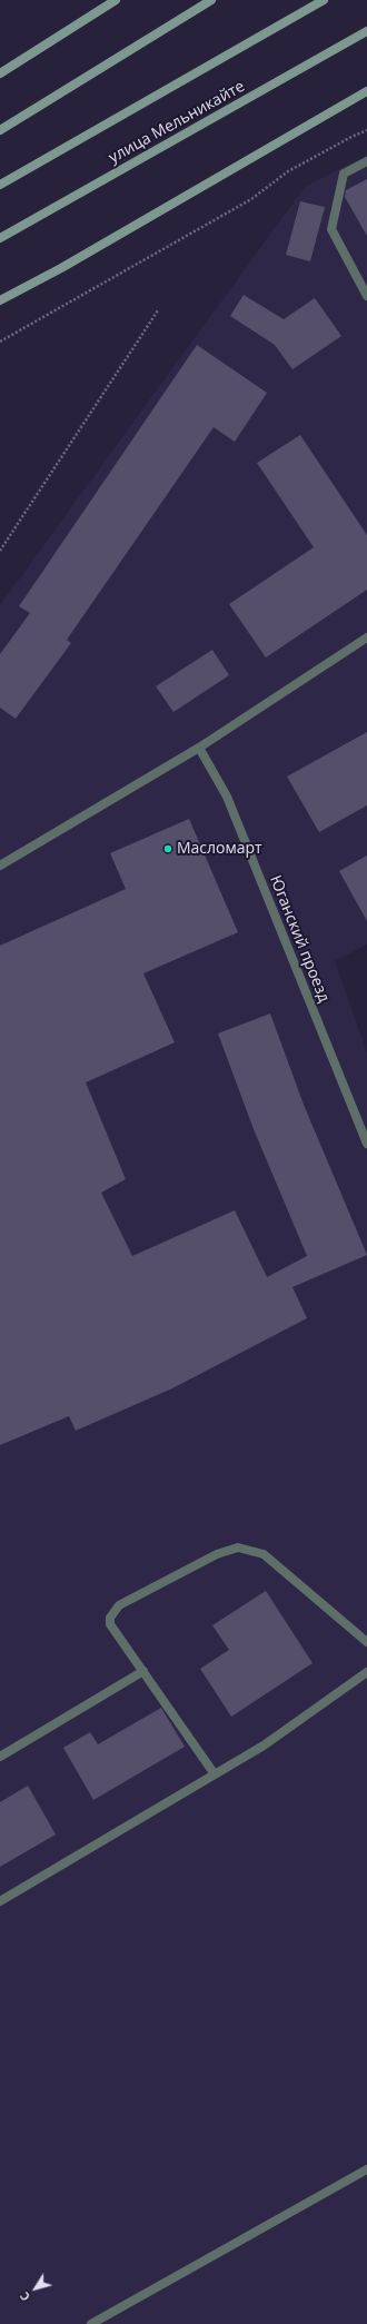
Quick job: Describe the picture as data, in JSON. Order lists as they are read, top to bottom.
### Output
{
  "streets": {
    "main road": ["улица Мельникайте"],
    "street": ["Юганский проезд"]
  },
  "places": ["Масломарт"],
  "north": "bottom left"
}
